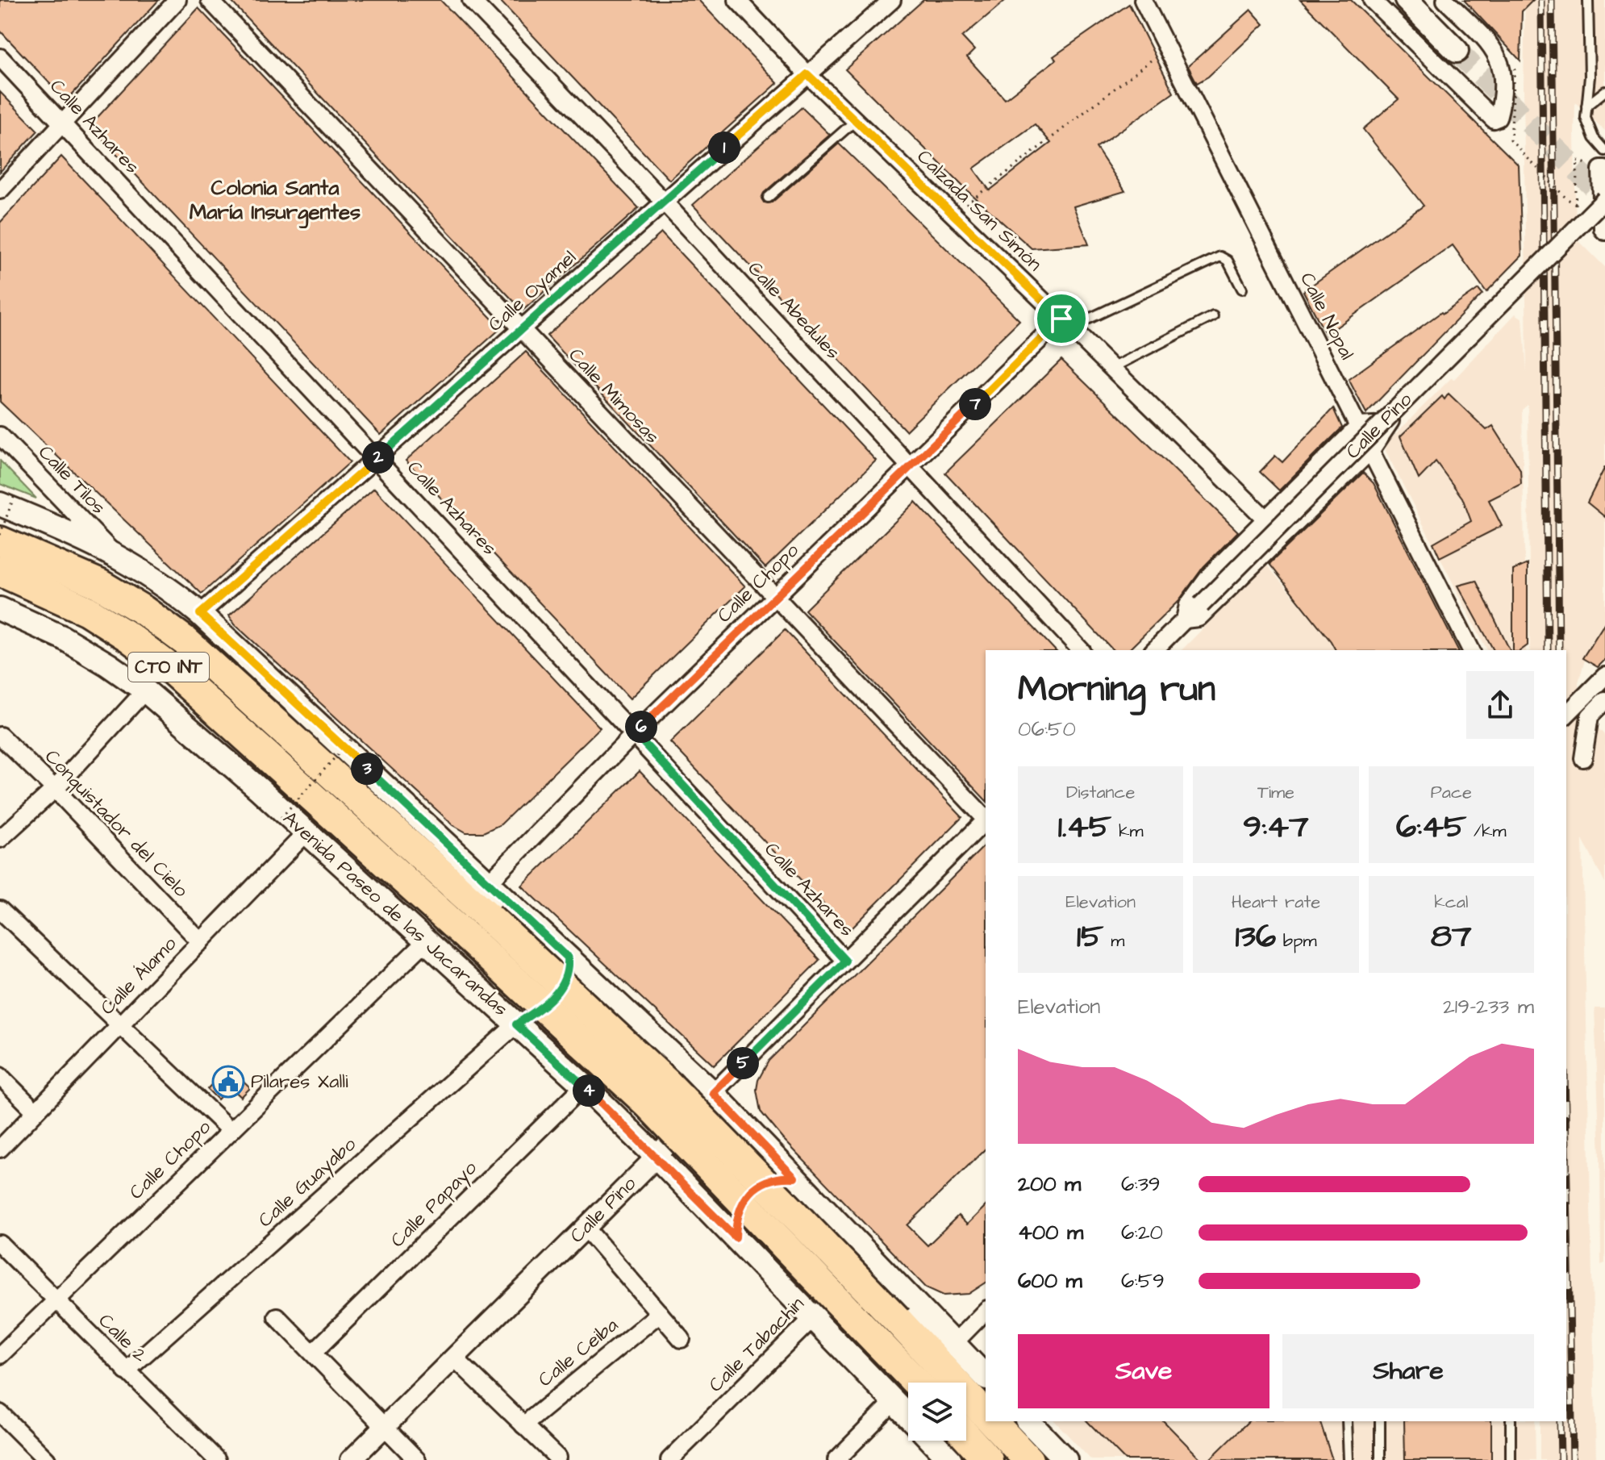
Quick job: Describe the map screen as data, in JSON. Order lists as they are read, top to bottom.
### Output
{
  "streets": {
    "highway": ["CTO INT"],
    "main road": ["Avenida Paseo de las Jacarandas"],
    "street": [
      "Calle Azhares",
      "Calzada San Simón",
      "Calle Oyamel",
      "Calle Abedules",
      "Calle Nopal",
      "Calle Mimosas",
      "Calle Pino",
      "Calle Tilos",
      "Calle Chopo",
      "Conquistador del Cielo",
      "Calle Álamo",
      "Calle Guayabo",
      "Calle Papayo",
      "Calle 2",
      "Calle Tabachin",
      "Calle Ceiba"
    ]
  },
  "crossings": [
    ["Calle Azhares", "Calle Oyamel"],
    ["Calle Azhares", "Calle Pino"],
    ["Calle Azhares", "Calle Chopo"],
    ["Calzada San Simón", "Calle Oyamel"],
    ["Calzada San Simón", "Calle Chopo"],
    ["Calle Oyamel", "Calle Abedules"],
    ["Calle Oyamel", "Calle Mimosas"],
    ["Calle Oyamel", "CTO INT"],
    ["Calle Abedules", "Calle Chopo"],
    ["Calle Mimosas", "Calle Chopo"],
    ["Calle Pino", "CTO INT"],
    ["Calle Pino", "Avenida Paseo de las Jacarandas"],
    ["Calle Tilos", "CTO INT"],
    ["Calle Chopo", "CTO INT"],
    ["Calle Chopo", "Avenida Paseo de las Jacarandas"],
    ["Calle Chopo", "Calle 2"],
    ["CTO INT", "Calle Tabachin"],
    ["Conquistador del Cielo", "Calle Álamo"],
    ["Avenida Paseo de las Jacarandas", "Calle Álamo"],
    ["Avenida Paseo de las Jacarandas", "Calle Guayabo"],
    ["Avenida Paseo de las Jacarandas", "Calle Papayo"],
    ["Avenida Paseo de las Jacarandas", "Calle Tabachin"],
    ["Calle Guayabo", "Calle 2"]
  ],
  "districts": ["Colonia Santa María Insurgentes"],
  "places": {
    "public building": ["Pilares Xalli"]
  },
  "page": {
    "pins": [
      "1",
      "7",
      "2",
      "6",
      "3",
      "5",
      "4"
    ],
    "heading": ["Morning run", "06:50"],
    "stats": [
      ["Distance", "1.45 km"],
      ["Time", "9:47"],
      ["Pace", "6:45 /km"],
      ["Elevation", "15 m"],
      ["Heart rate", "136 bpm"],
      ["kcal", "87"]
    ],
    "chart": ["Elevation", "219–233 m"],
    "list": [
      {
        "name": "200 m",
        "note": "6:39"
      },
      {
        "name": "400 m",
        "note": "6:20"
      },
      {
        "name": "600 m",
        "note": "6:59"
      }
    ],
    "buttons": ["Save", "Share"]
  }
}
